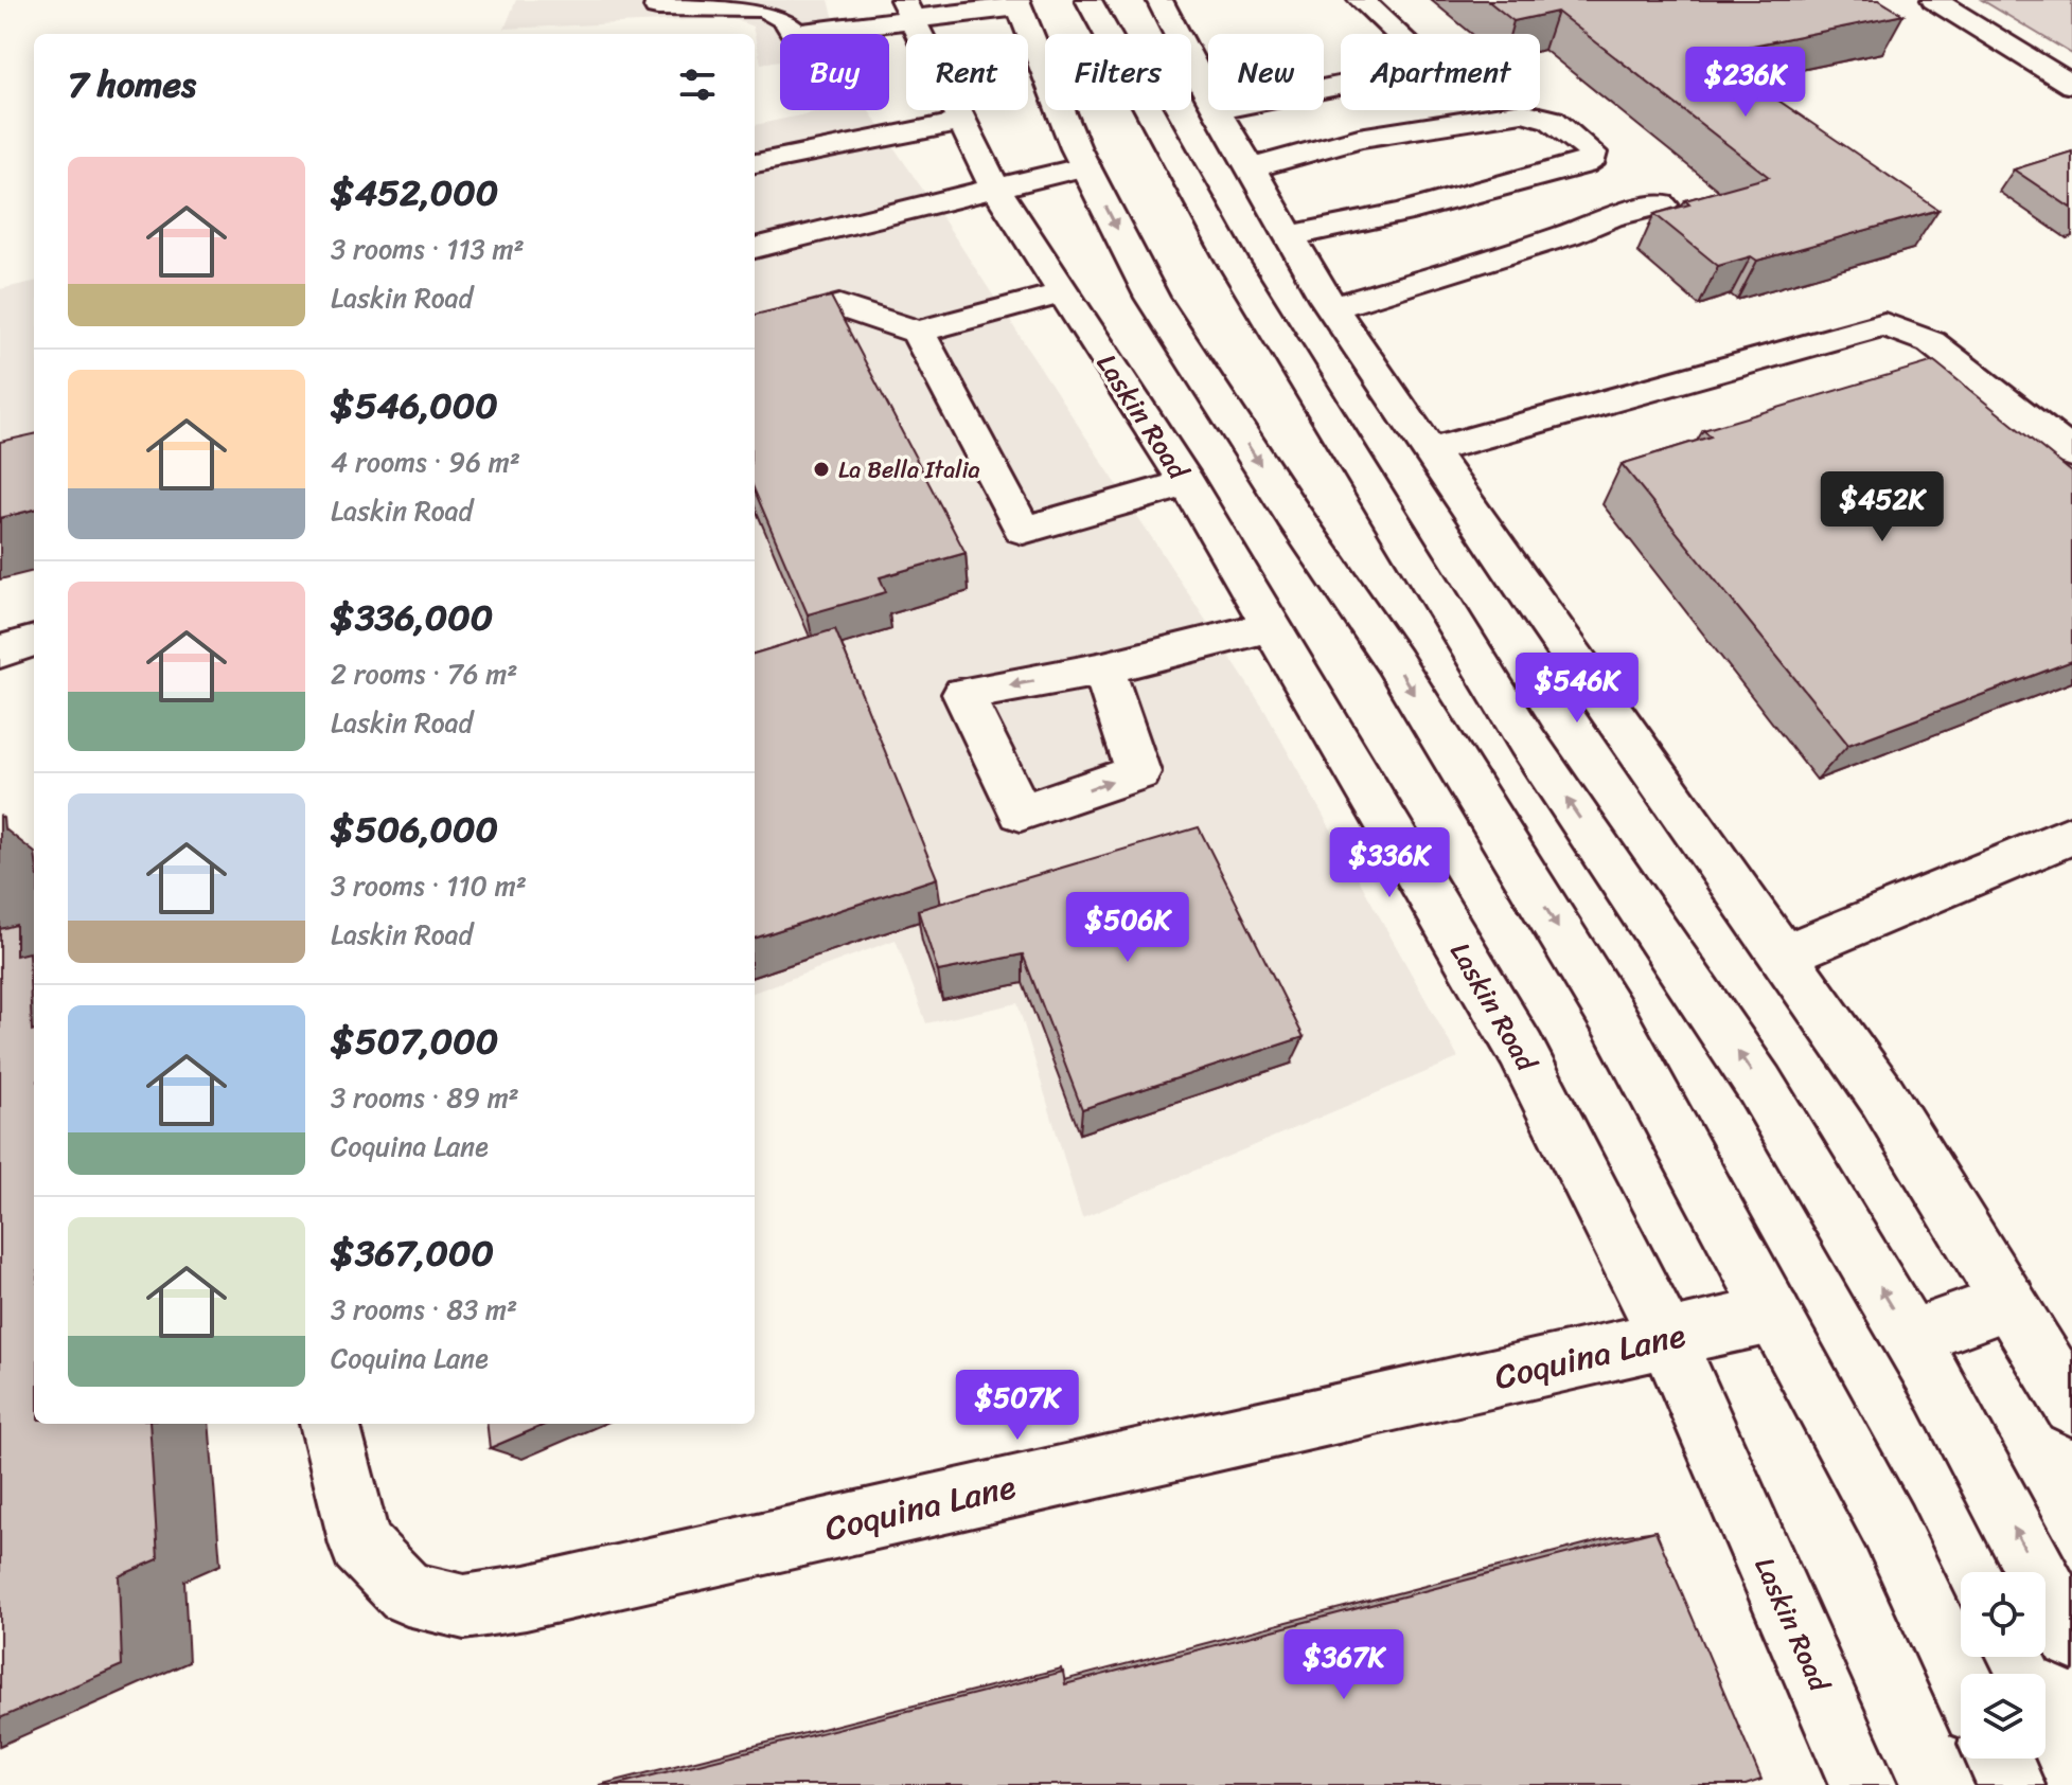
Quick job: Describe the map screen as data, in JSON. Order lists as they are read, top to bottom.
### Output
{
  "streets": {
    "street": ["Laskin Road", "Coquina Lane"]
  },
  "crossings": [
    ["Laskin Road", "Coquina Lane"]
  ],
  "places": ["La Bella Italia"],
  "page": {
    "chip": [
      "Buy",
      "Rent",
      "Filters",
      "New",
      "Apartment"
    ],
    "heading": "7 homes",
    "price": [
      "$236K",
      "$452K",
      "$546K",
      "$336K",
      "$506K",
      "$507K",
      "$367K"
    ],
    "list": [
      {
        "name": "$452,000",
        "note": "3 rooms · 113 m² · Laskin Road"
      },
      {
        "name": "$546,000",
        "note": "4 rooms · 96 m² · Laskin Road"
      },
      {
        "name": "$336,000",
        "note": "2 rooms · 76 m² · Laskin Road"
      },
      {
        "name": "$506,000",
        "note": "3 rooms · 110 m² · Laskin Road"
      },
      {
        "name": "$507,000",
        "note": "3 rooms · 89 m² · Coquina Lane"
      },
      {
        "name": "$367,000",
        "note": "3 rooms · 83 m² · Coquina Lane"
      }
    ]
  }
}
